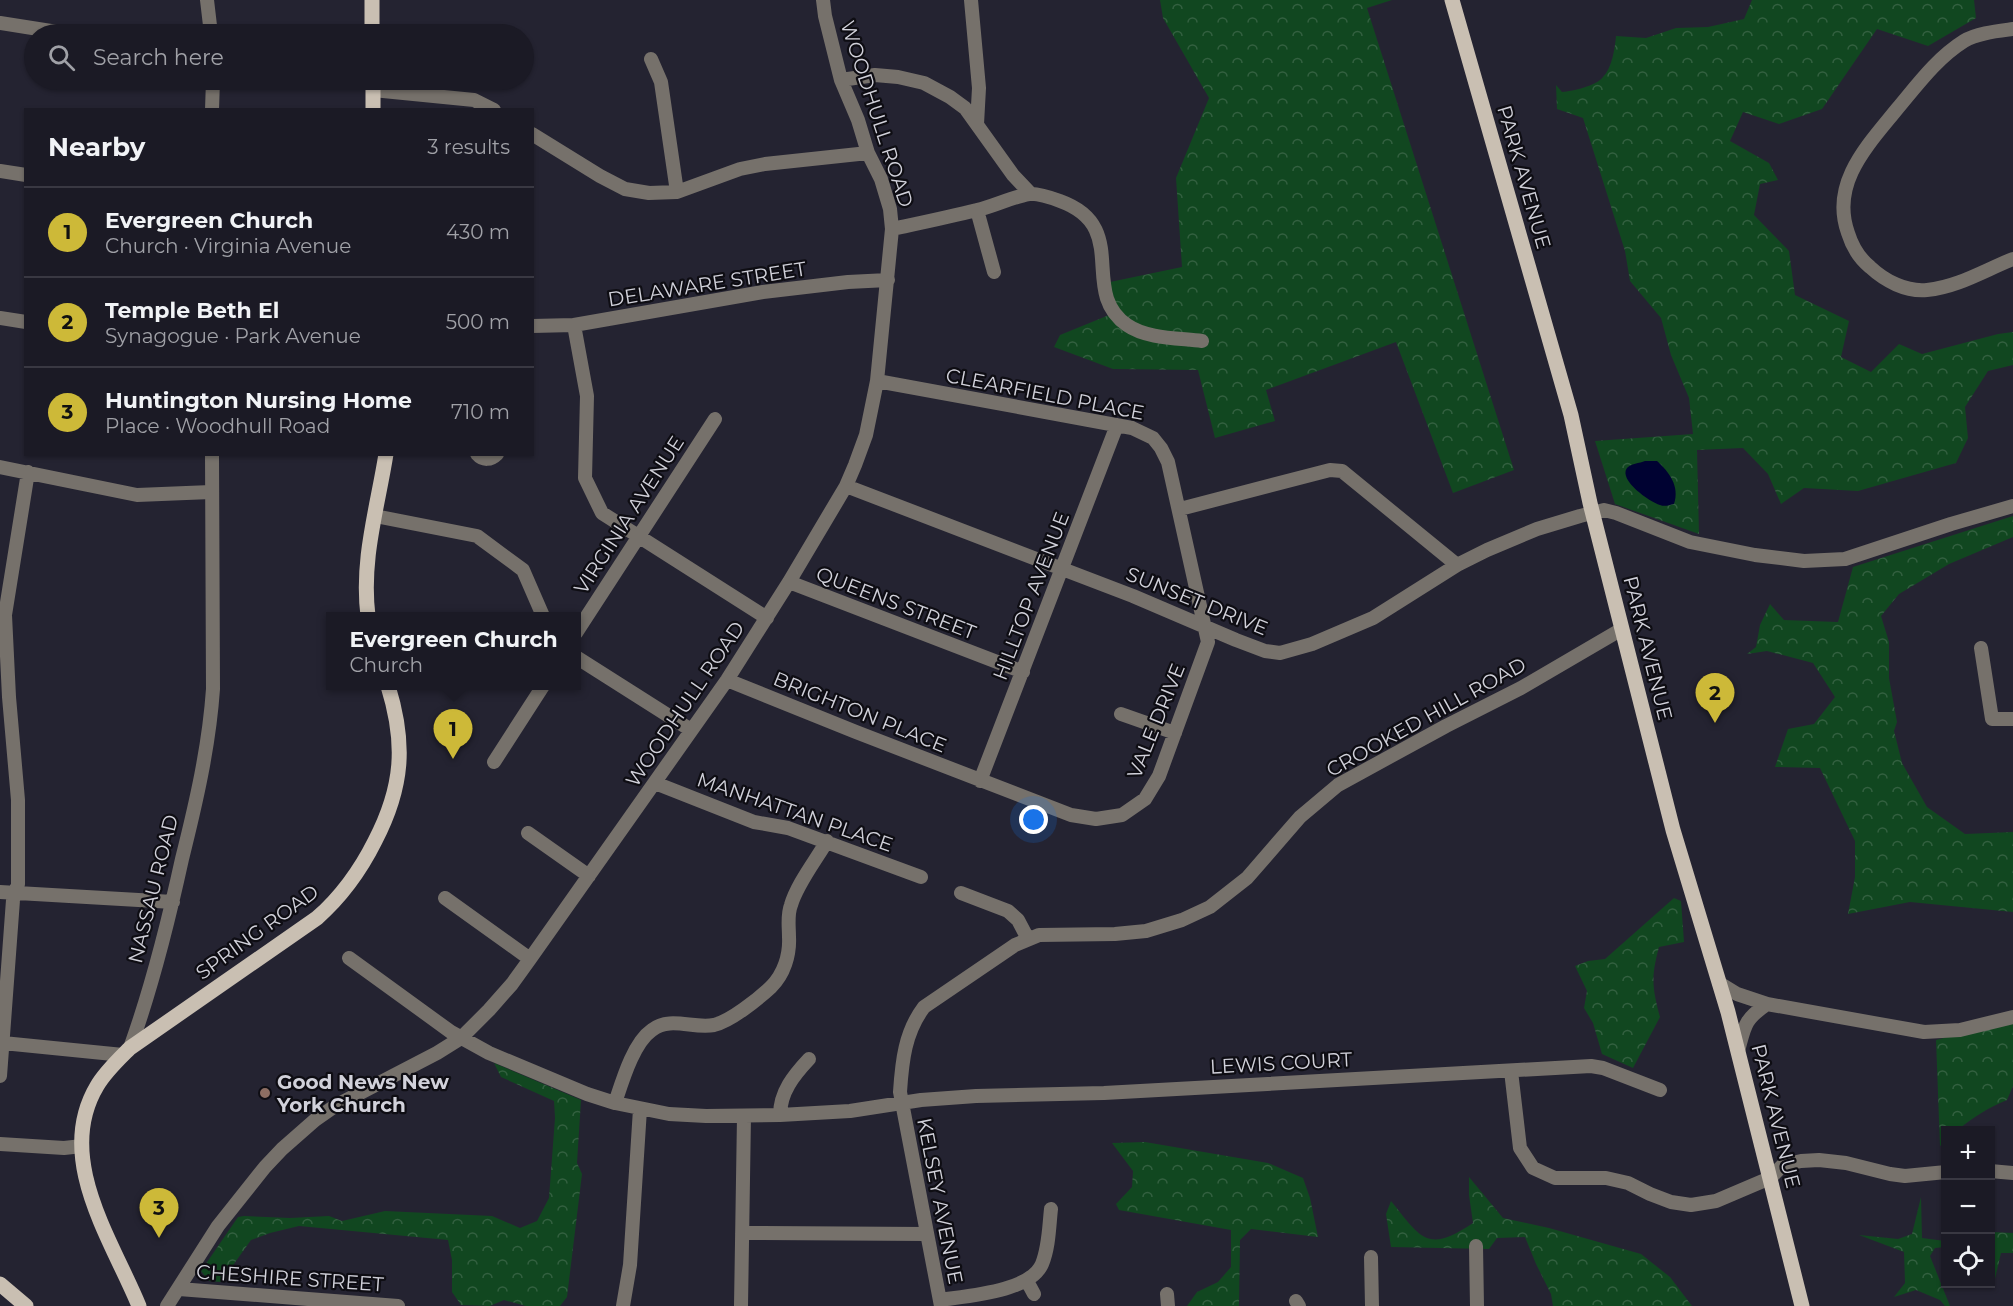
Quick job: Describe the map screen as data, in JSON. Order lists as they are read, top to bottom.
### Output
{
  "streets": {
    "main road": ["PARK AVENUE", "NASSAU ROAD", "SPRING ROAD"],
    "street": [
      "WOODHULL ROAD",
      "DELAWARE STREET",
      "CLEARFIELD PLACE",
      "VIRGINIA AVENUE",
      "HILLTOP AVENUE",
      "SUNSET DRIVE",
      "QUEENS STREET",
      "BRIGHTON PLACE",
      "CROOKED HILL ROAD",
      "VALE DRIVE",
      "MANHATTAN PLACE",
      "LEWIS COURT",
      "KELSEY AVENUE",
      "CHESHIRE STREET"
    ]
  },
  "crossings": [
    ["WOODHULL ROAD", "DELAWARE STREET"],
    ["WOODHULL ROAD", "CLEARFIELD PLACE"],
    ["WOODHULL ROAD", "SUNSET DRIVE"],
    ["WOODHULL ROAD", "QUEENS STREET"],
    ["WOODHULL ROAD", "BRIGHTON PLACE"],
    ["WOODHULL ROAD", "MANHATTAN PLACE"],
    ["WOODHULL ROAD", "CHESHIRE STREET"],
    ["PARK AVENUE", "SUNSET DRIVE"],
    ["PARK AVENUE", "CROOKED HILL ROAD"],
    ["CLEARFIELD PLACE", "HILLTOP AVENUE"],
    ["CLEARFIELD PLACE", "SUNSET DRIVE"],
    ["CLEARFIELD PLACE", "VALE DRIVE"],
    ["HILLTOP AVENUE", "SUNSET DRIVE"],
    ["HILLTOP AVENUE", "QUEENS STREET"],
    ["HILLTOP AVENUE", "BRIGHTON PLACE"],
    ["HILLTOP AVENUE", "VALE DRIVE"],
    ["SUNSET DRIVE", "VALE DRIVE"],
    ["BRIGHTON PLACE", "VALE DRIVE"],
    ["CROOKED HILL ROAD", "LEWIS COURT"],
    ["CROOKED HILL ROAD", "KELSEY AVENUE"],
    ["NASSAU ROAD", "SPRING ROAD"],
    ["LEWIS COURT", "KELSEY AVENUE"]
  ],
  "places": ["Good News New York Church"],
  "page": {
    "search": "Search here",
    "heading": ["Nearby", "3 results"],
    "list": [
      {
        "mark": "1",
        "name": "Evergreen Church",
        "note": "Church · Virginia Avenue",
        "value": "430 m"
      },
      {
        "mark": "2",
        "name": "Temple Beth El",
        "note": "Synagogue · Park Avenue",
        "value": "500 m"
      },
      {
        "mark": "3",
        "name": "Huntington Nursing Home",
        "note": "Place · Woodhull Road",
        "value": "710 m"
      }
    ],
    "popup": ["Evergreen Church", "Church"],
    "pins": ["2", "1", "3"],
    "map_buttons": ["+", "−"]
  }
}
